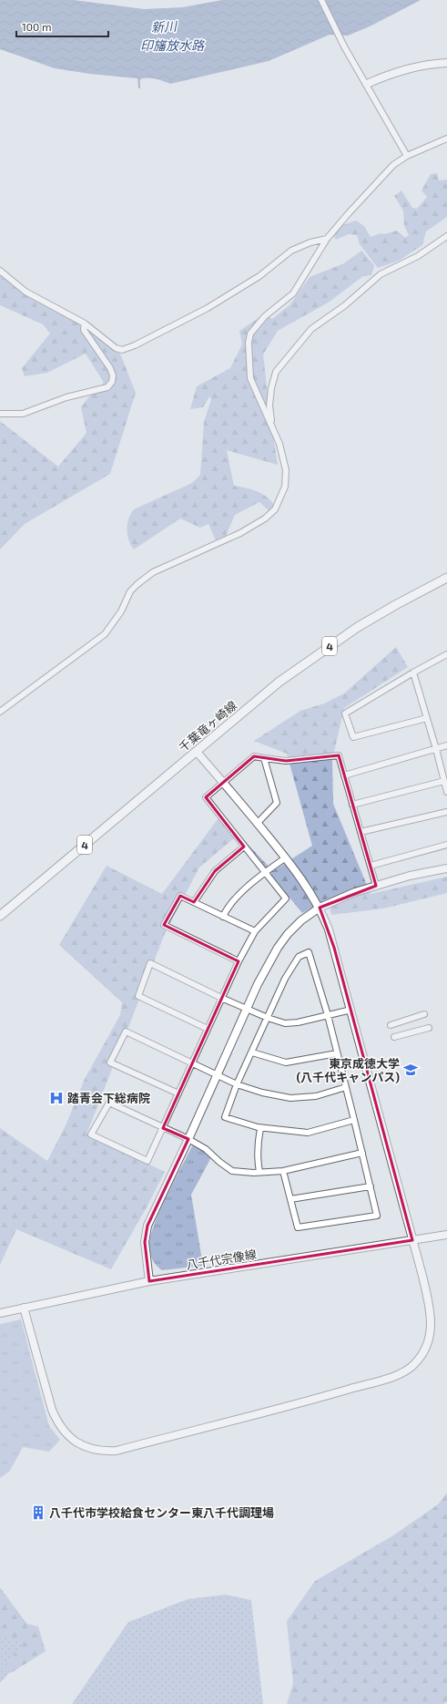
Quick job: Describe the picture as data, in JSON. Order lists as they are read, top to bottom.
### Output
{
  "streets": {
    "main road": ["4", "千葉竜ヶ崎線"],
    "street": ["八千代宗像線"]
  },
  "water": ["新川", "印旛放水路"],
  "places": {
    "school or university": ["東京成徳大学 (八千代キャンパス)"],
    "hospital": ["踏青会下総病院"],
    "building": ["八千代市学校給食センター東八千代調理場"]
  },
  "scale_bar": "100 m"
}
